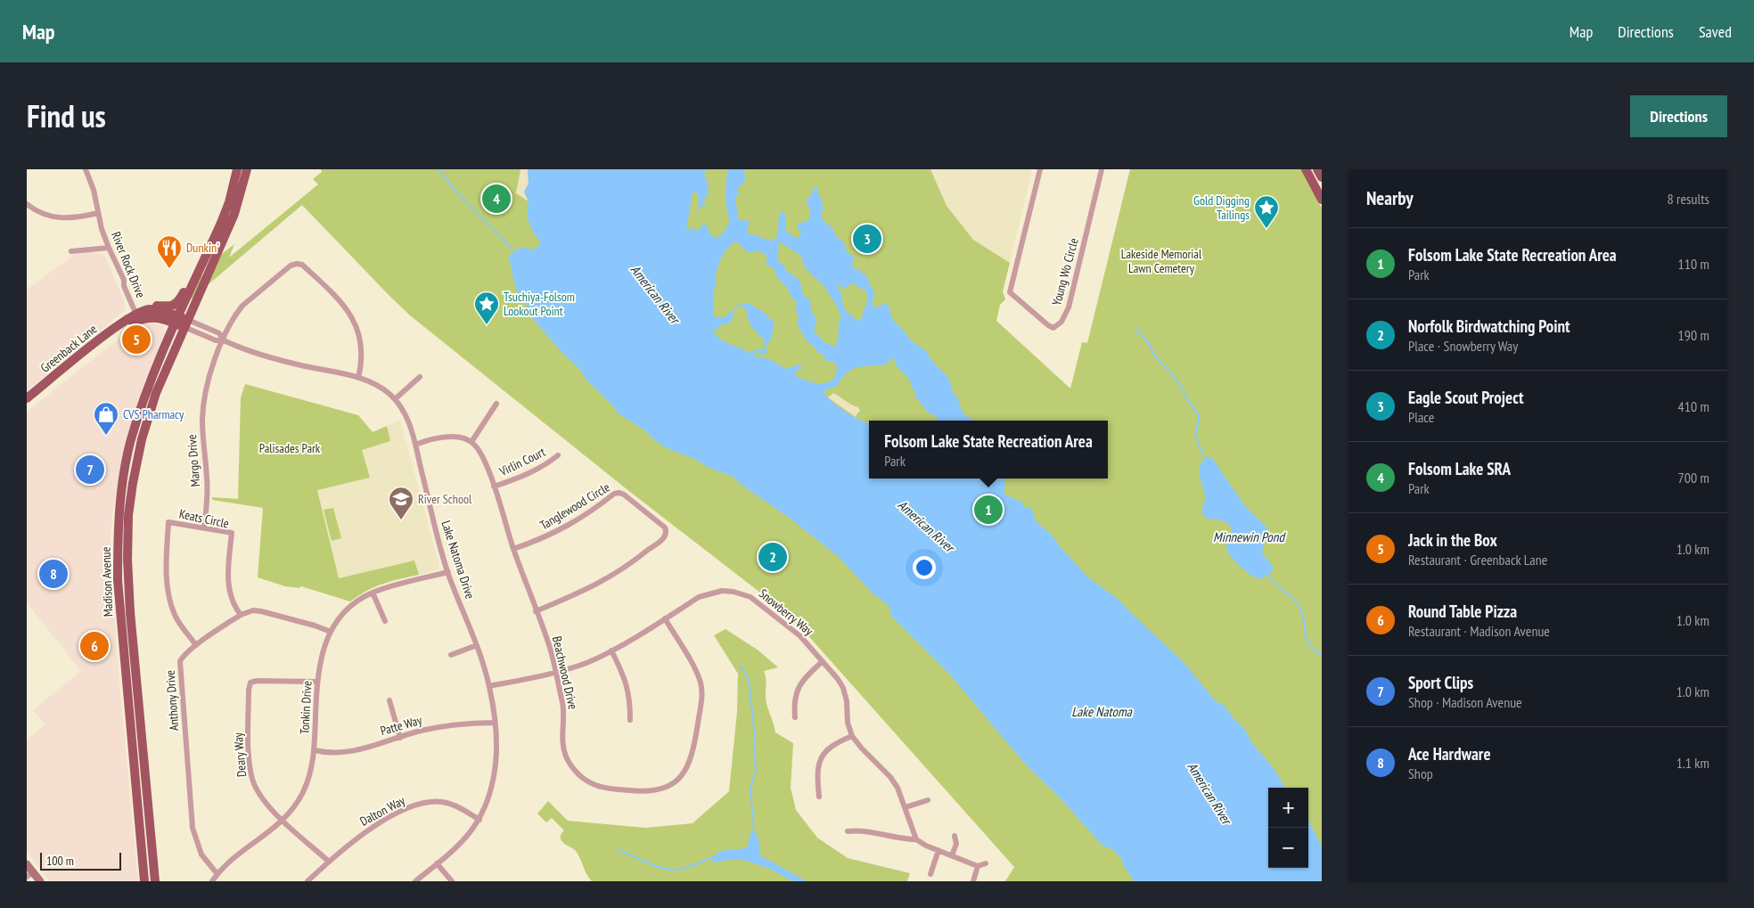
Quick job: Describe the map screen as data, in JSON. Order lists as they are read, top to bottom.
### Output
{
  "streets": {
    "main road": ["Greenback Lane", "Madison Avenue"],
    "street": [
      "River Rock Drive",
      "Young Wo Circle",
      "Margo Drive",
      "Virlin Court",
      "Tanglewood Circle",
      "Keats Circle",
      "Lake Natoma Drive",
      "Snowberry Way",
      "Beachwood Drive",
      "Anthony Drive",
      "Tonkin Drive",
      "Patte Way",
      "Deary Way",
      "Dalton Way"
    ]
  },
  "crossings": [
    ["River Rock Drive", "Greenback Lane"],
    ["Greenback Lane", "Lake Natoma Drive"],
    ["Greenback Lane", "Madison Avenue"],
    ["Margo Drive", "Keats Circle"],
    ["Margo Drive", "Lake Natoma Drive"],
    ["Virlin Court", "Beachwood Drive"],
    ["Tanglewood Circle", "Beachwood Drive"],
    ["Keats Circle", "Anthony Drive"],
    ["Lake Natoma Drive", "Madison Avenue"],
    ["Lake Natoma Drive", "Snowberry Way"],
    ["Lake Natoma Drive", "Tonkin Drive"],
    ["Lake Natoma Drive", "Patte Way"],
    ["Lake Natoma Drive", "Dalton Way"],
    ["Snowberry Way", "Beachwood Drive"],
    ["Anthony Drive", "Tonkin Drive"],
    ["Tonkin Drive", "Patte Way"],
    ["Tonkin Drive", "Deary Way"],
    ["Deary Way", "Dalton Way"]
  ],
  "water": ["American River", "Minnewin Pond", "Lake Natoma"],
  "parks": ["Lakeside Memorial Lawn Cemetery", "Palisades Park"],
  "places": {
    "place": ["Gold Digging Tailings", "Tsuchiya-Folsom Lookout Point"],
    "restaurant": ["Dunkin'"],
    "shop": ["CVS Pharmacy"],
    "school or university": ["River School"]
  },
  "scale_bar": "100 m",
  "page": {
    "header": "Map",
    "nav": ["Map", "Directions", "Saved"],
    "title": "Find us",
    "buttons": "Directions",
    "heading": ["Nearby", "8 results"],
    "pins": [
      "4",
      "3",
      "5",
      "7",
      "1",
      "2",
      "8",
      "6"
    ],
    "list": [
      {
        "mark": "1",
        "name": "Folsom Lake State Recreation Area",
        "note": "Park",
        "value": "110 m"
      },
      {
        "mark": "2",
        "name": "Norfolk Birdwatching Point",
        "note": "Place · Snowberry Way",
        "value": "190 m"
      },
      {
        "mark": "3",
        "name": "Eagle Scout Project",
        "note": "Place",
        "value": "410 m"
      },
      {
        "mark": "4",
        "name": "Folsom Lake SRA",
        "note": "Park",
        "value": "700 m"
      },
      {
        "mark": "5",
        "name": "Jack in the Box",
        "note": "Restaurant · Greenback Lane",
        "value": "1.0 km"
      },
      {
        "mark": "6",
        "name": "Round Table Pizza",
        "note": "Restaurant · Madison Avenue",
        "value": "1.0 km"
      },
      {
        "mark": "7",
        "name": "Sport Clips",
        "note": "Shop · Madison Avenue",
        "value": "1.0 km"
      },
      {
        "mark": "8",
        "name": "Ace Hardware",
        "note": "Shop",
        "value": "1.1 km"
      }
    ],
    "popup": ["Folsom Lake State Recreation Area", "Park"],
    "map_buttons": ["+", "−"],
    "scale": "100 m"
  }
}
